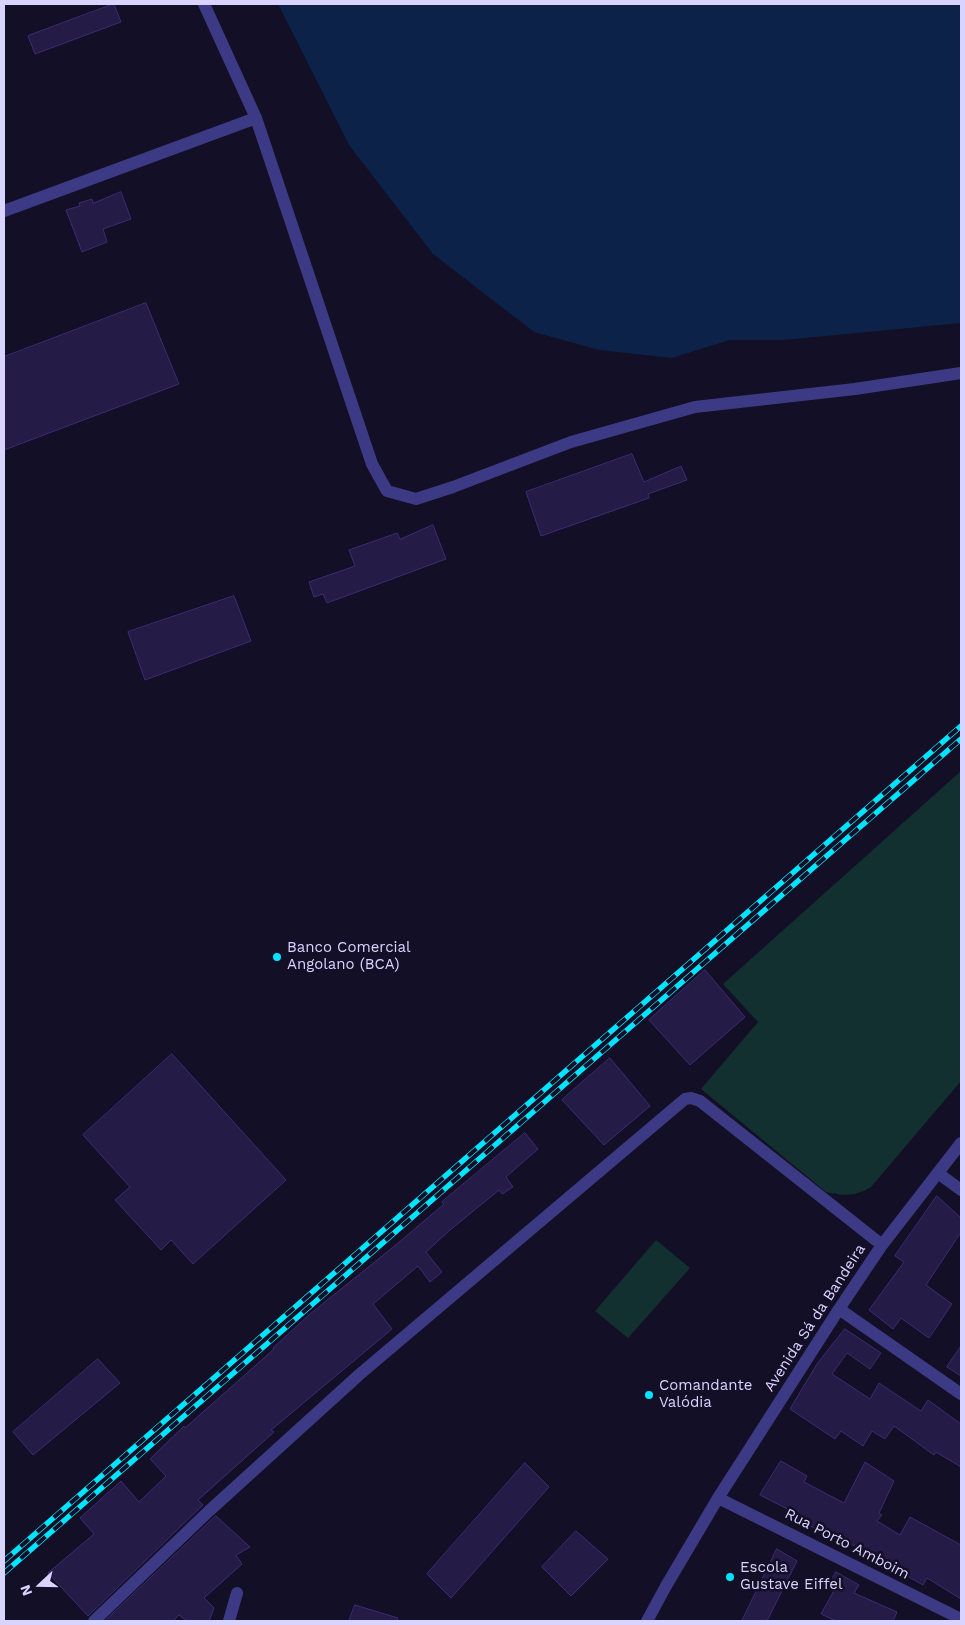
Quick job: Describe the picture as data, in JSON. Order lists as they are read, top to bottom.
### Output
{
  "streets": {
    "street": ["Avenida Sá da Bandeira", "Rua Porto Amboim"]
  },
  "crossings": [
    ["Avenida Sá da Bandeira", "Rua Porto Amboim"]
  ],
  "places": ["Banco Comercial Angolano (BCA)", "Comandante Valódia", "Escola Gustave Eiffel"],
  "north": "left"
}
